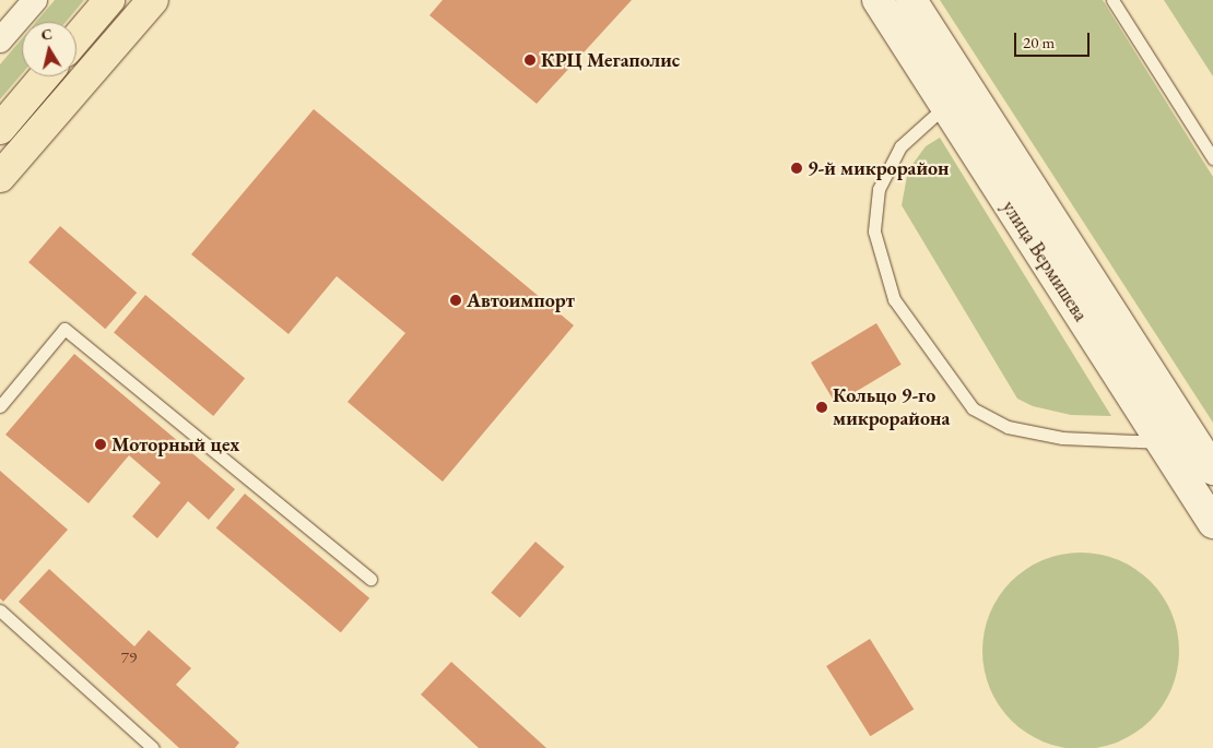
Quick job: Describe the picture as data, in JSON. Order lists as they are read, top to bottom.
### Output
{
  "streets": {
    "main road": ["улица Вермишева"]
  },
  "places": [
    "КРЦ Мегаполис",
    "9-й микрорайон",
    "Автоимпорт",
    "Кольцо 9-го микрорайона",
    "Моторный цех"
  ],
  "house_numbers": ["79"],
  "scale_bar": "20 m",
  "north": "top"
}
